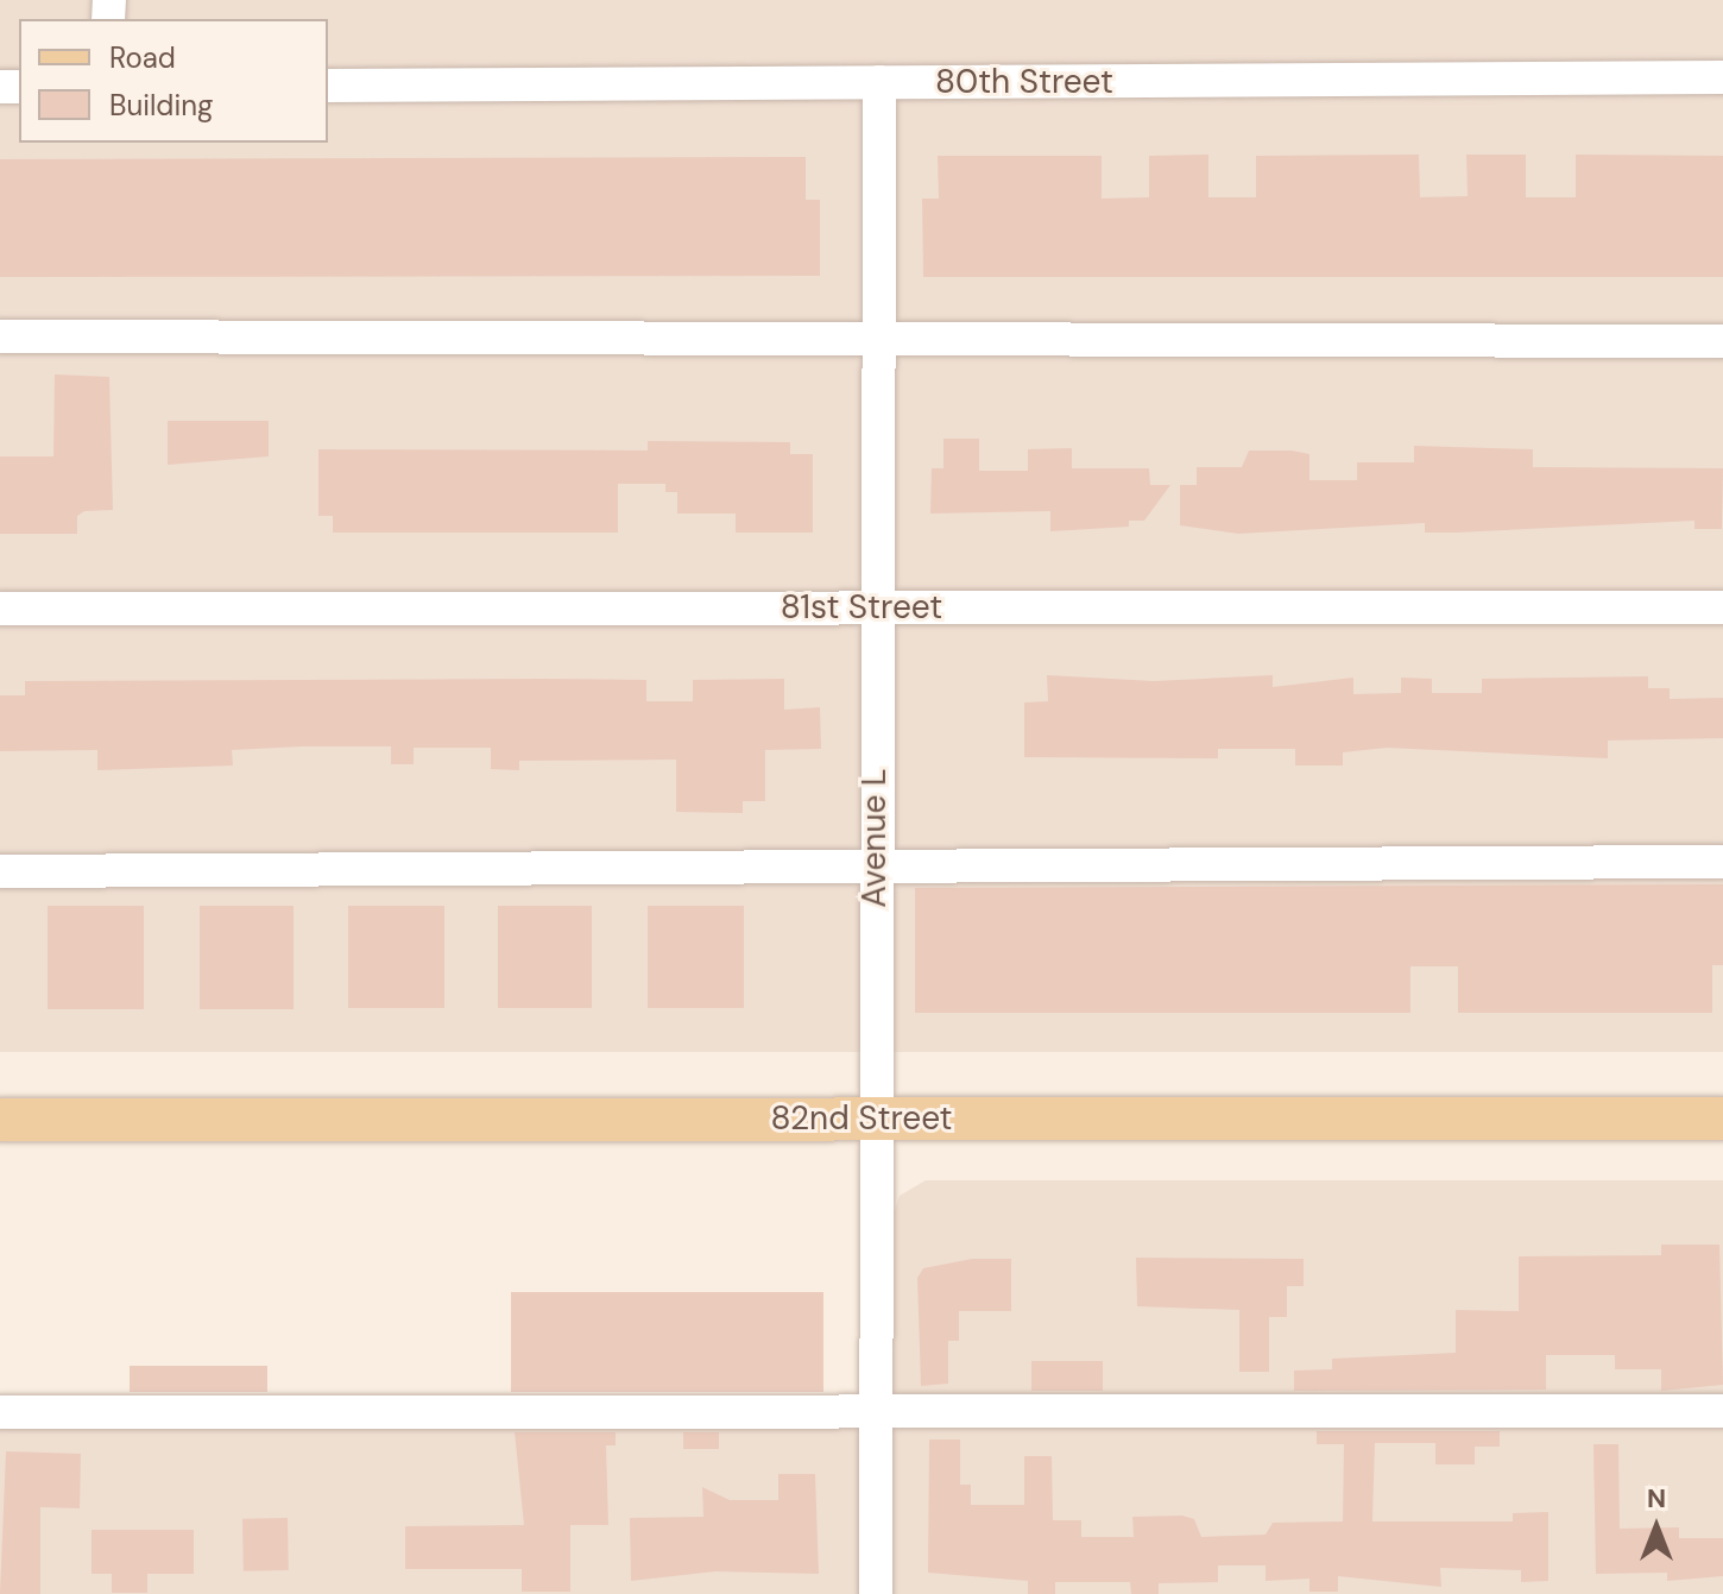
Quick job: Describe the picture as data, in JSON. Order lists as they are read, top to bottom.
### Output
{
  "streets": {
    "main road": ["82nd Street"],
    "street": ["80th Street", "81st Street", "Avenue L"]
  },
  "crossings": [
    ["80th Street", "Avenue L"],
    ["81st Street", "Avenue L"],
    ["Avenue L", "82nd Street"]
  ],
  "legend": ["Road", "Building"],
  "north": "top"
}
